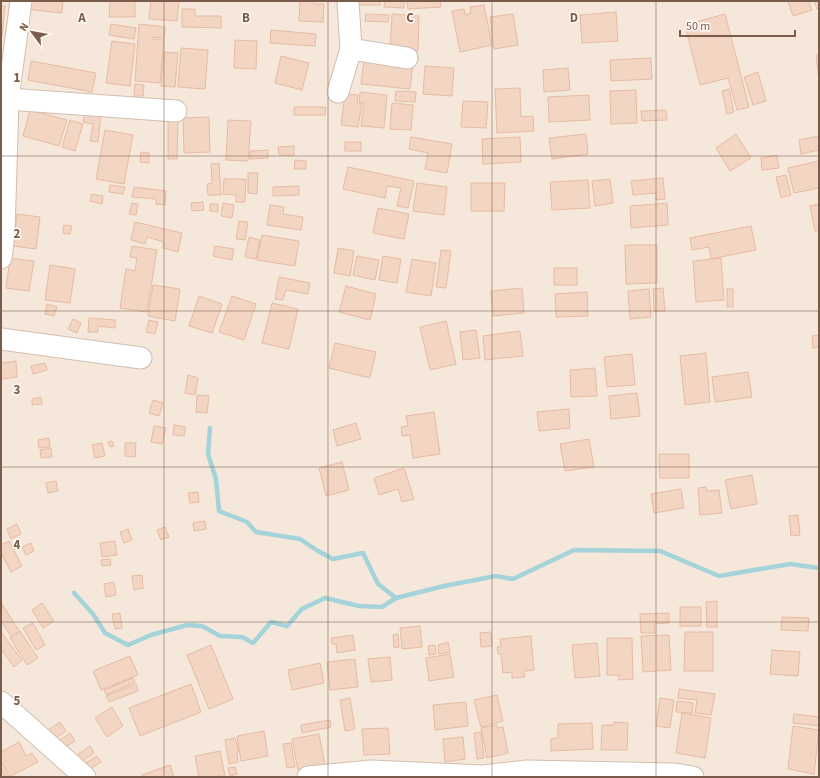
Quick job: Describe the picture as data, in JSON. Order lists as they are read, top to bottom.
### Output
{
  "scale_bar": "50 m",
  "north": "top left",
  "grid": {
    "columns": [
      "A",
      "B",
      "C",
      "D"
    ],
    "rows": [
      "1",
      "2",
      "3",
      "4",
      "5"
    ]
  }
}
